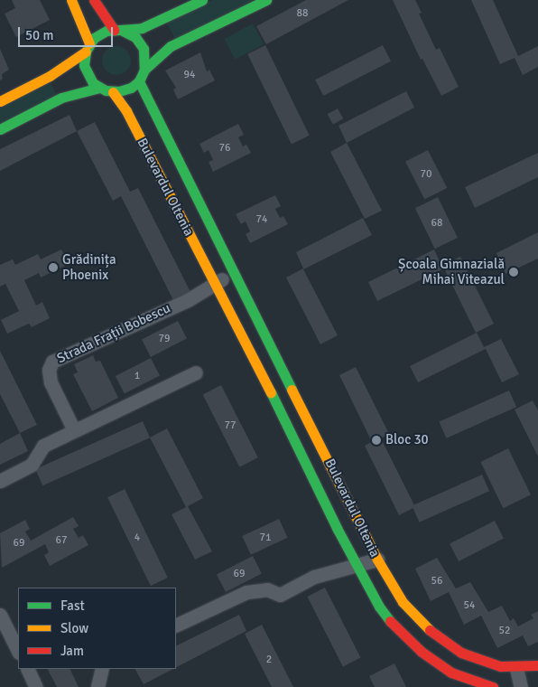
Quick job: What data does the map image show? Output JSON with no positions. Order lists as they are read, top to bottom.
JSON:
{
  "streets": {
    "street": ["Bulevardul Oltenia", "Strada Frații Bobescu"]
  },
  "crossings": [
    ["Bulevardul Oltenia", "Strada Frații Bobescu"]
  ],
  "places": ["Grădinița Phoenix", "Școala Gimnazială Mihai Viteazul", "Bloc 30"],
  "house_numbers": [
    "88",
    "94",
    "76",
    "70",
    "74",
    "68",
    "79",
    "1",
    "77",
    "4",
    "71",
    "67",
    "69",
    "69",
    "56",
    "54",
    "52",
    "2"
  ],
  "legend": ["Fast", "Slow", "Jam"],
  "scale_bar": "50 m"
}
